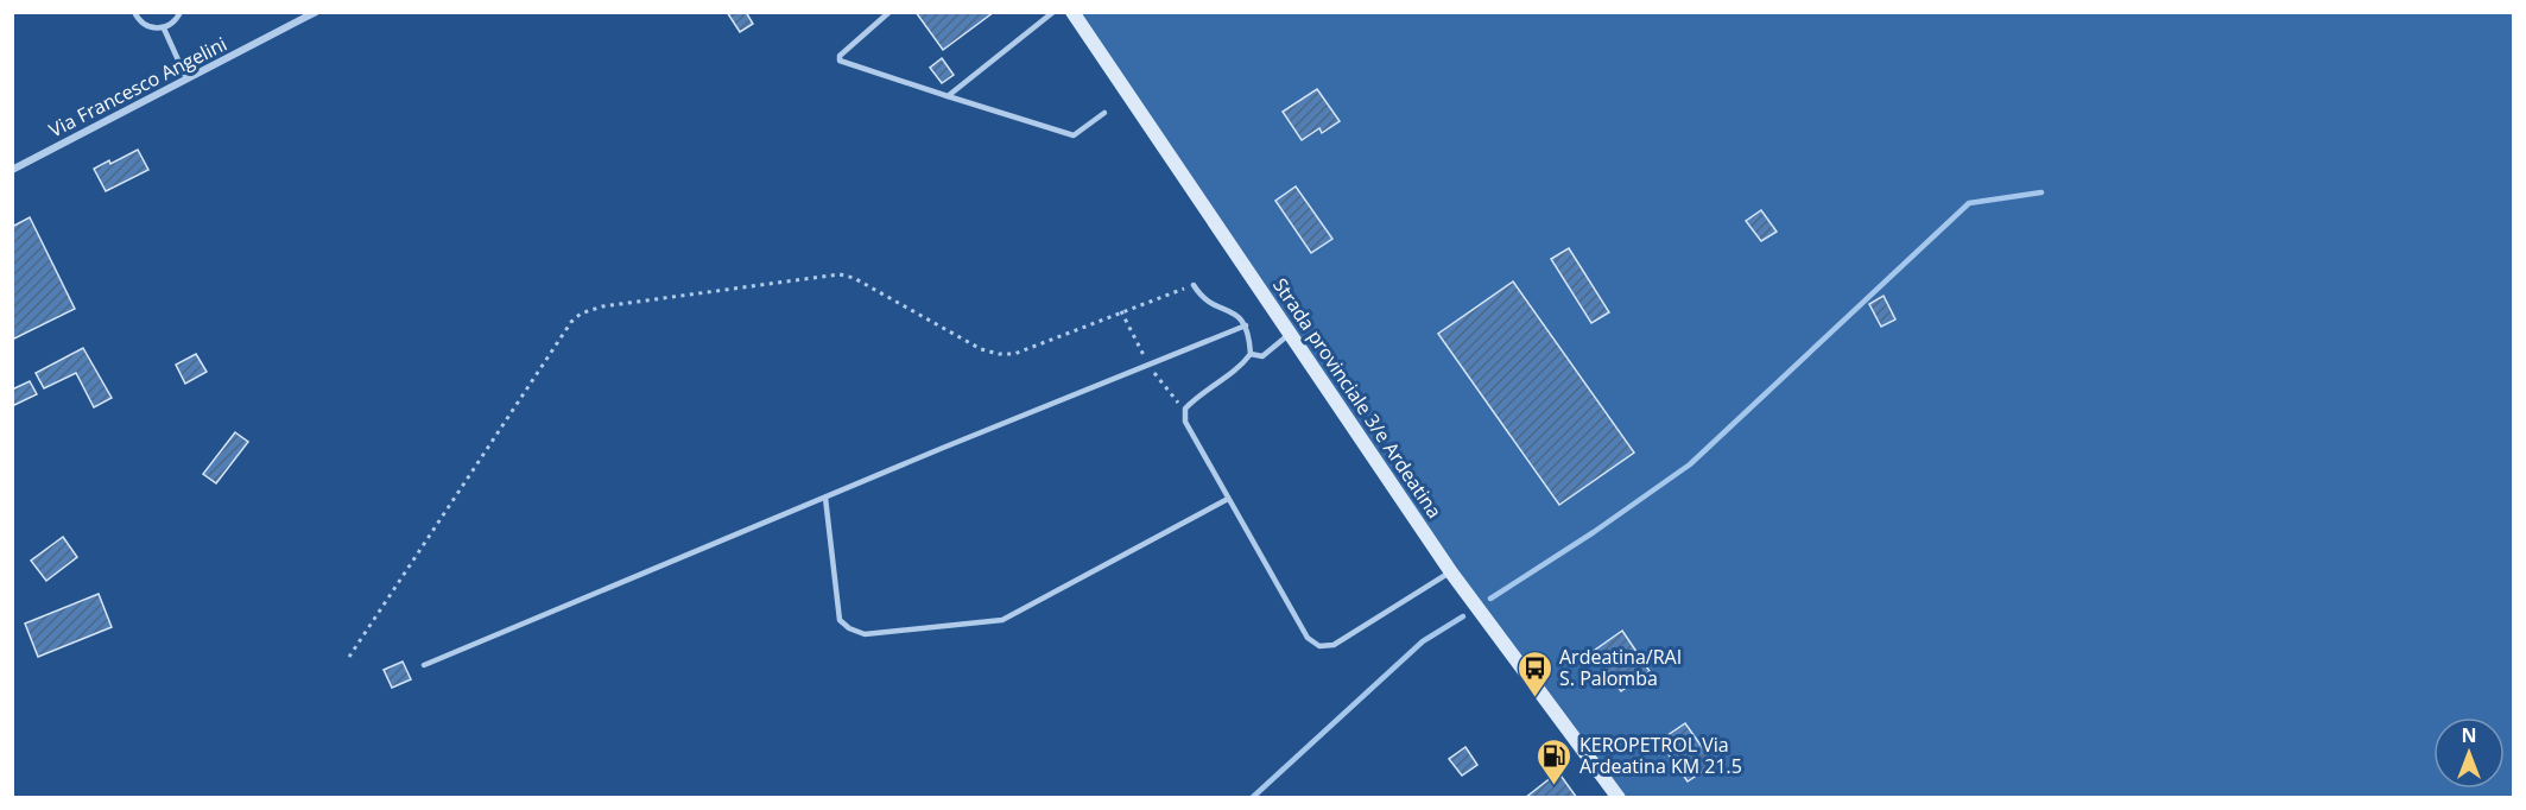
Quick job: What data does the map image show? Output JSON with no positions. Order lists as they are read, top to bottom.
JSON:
{
  "streets": {
    "main road": ["Strada provinciale 3/e Ardeatina"],
    "street": ["Via Francesco Angelini"]
  },
  "places": {
    "bus stop": ["Ardeatina/RAI S. Palomba"],
    "fuel station": ["KEROPETROL Via Ardeatina KM 21.5"]
  },
  "north": "top"
}
